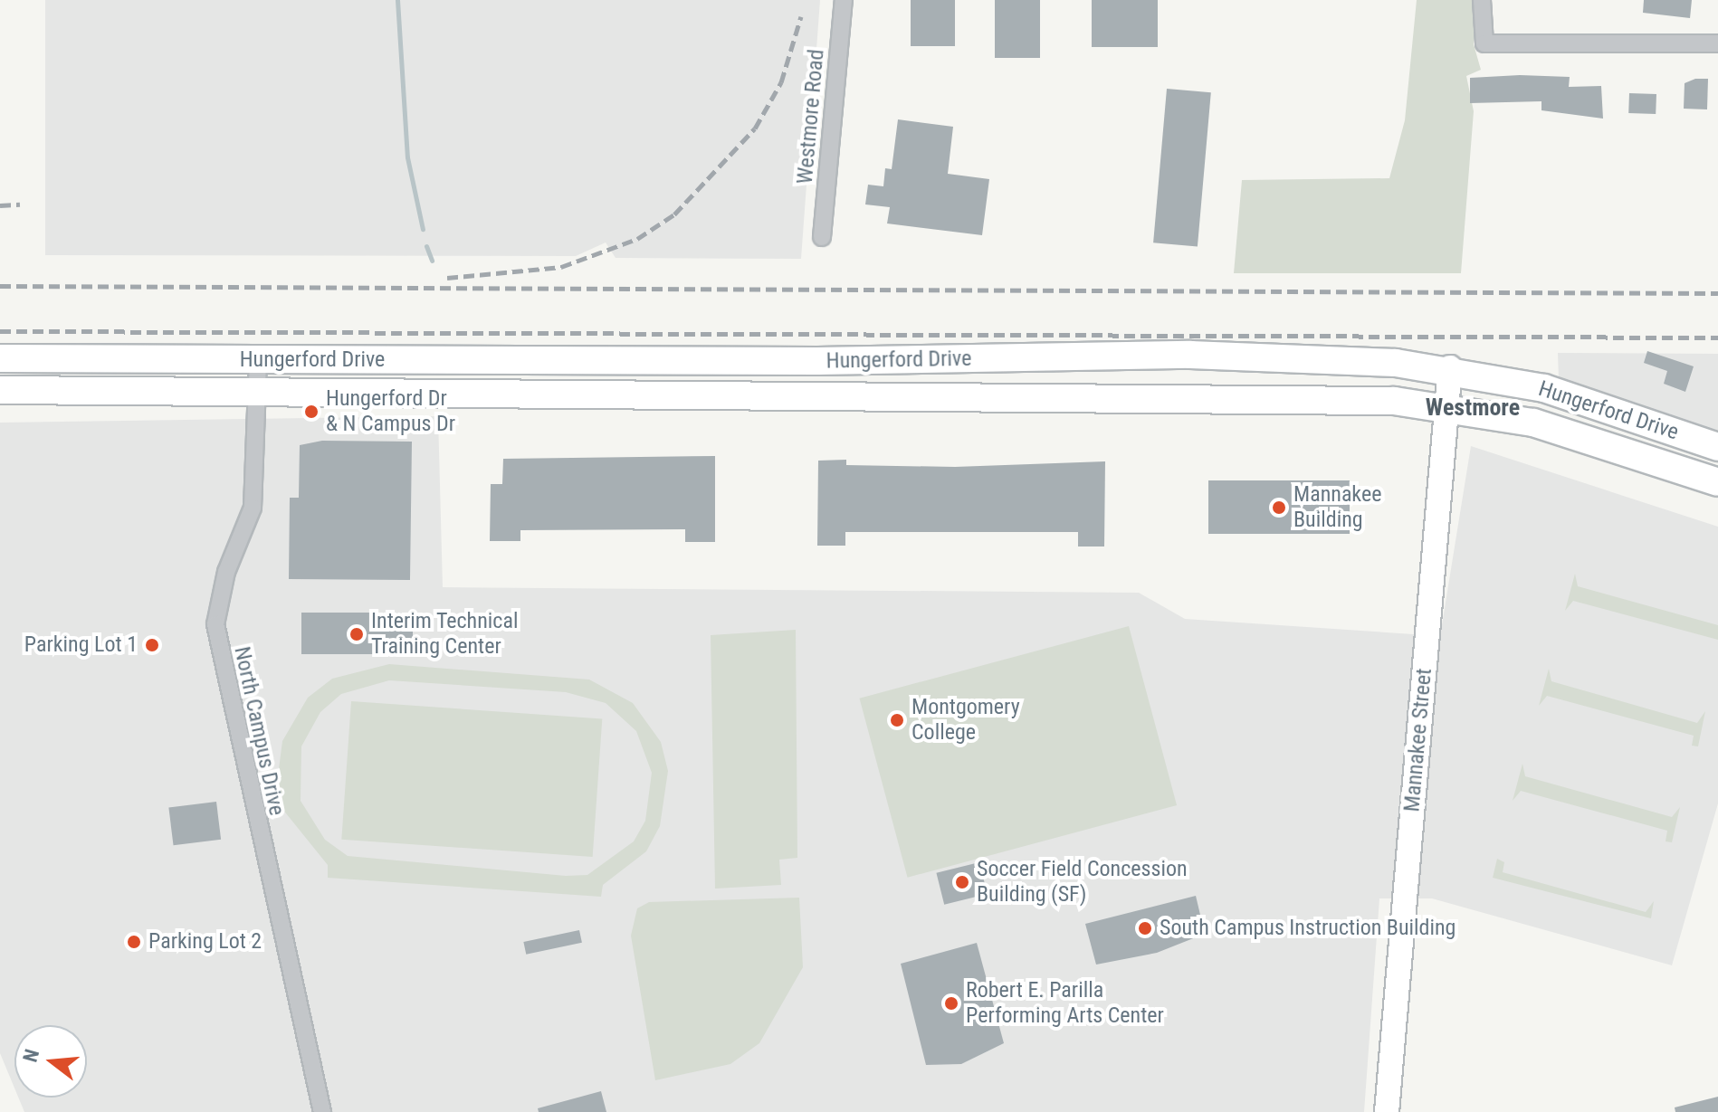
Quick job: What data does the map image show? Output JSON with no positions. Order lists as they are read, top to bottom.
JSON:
{
  "streets": {
    "main road": ["Hungerford Drive"],
    "street": ["Westmore Road", "North Campus Drive", "Mannakee Street"]
  },
  "crossings": [
    ["Hungerford Drive", "North Campus Drive"],
    ["Hungerford Drive", "Mannakee Street"]
  ],
  "districts": ["Westmore"],
  "places": [
    "Hungerford Dr & N Campus Dr",
    "Mannakee Building",
    "Interim Technical Training Center",
    "Parking Lot 1",
    "Montgomery College",
    "Soccer Field Concession Building (SF)",
    "South Campus Instruction Building",
    "Parking Lot 2",
    "Robert E. Parilla Performing Arts Center"
  ],
  "north": "left"
}
